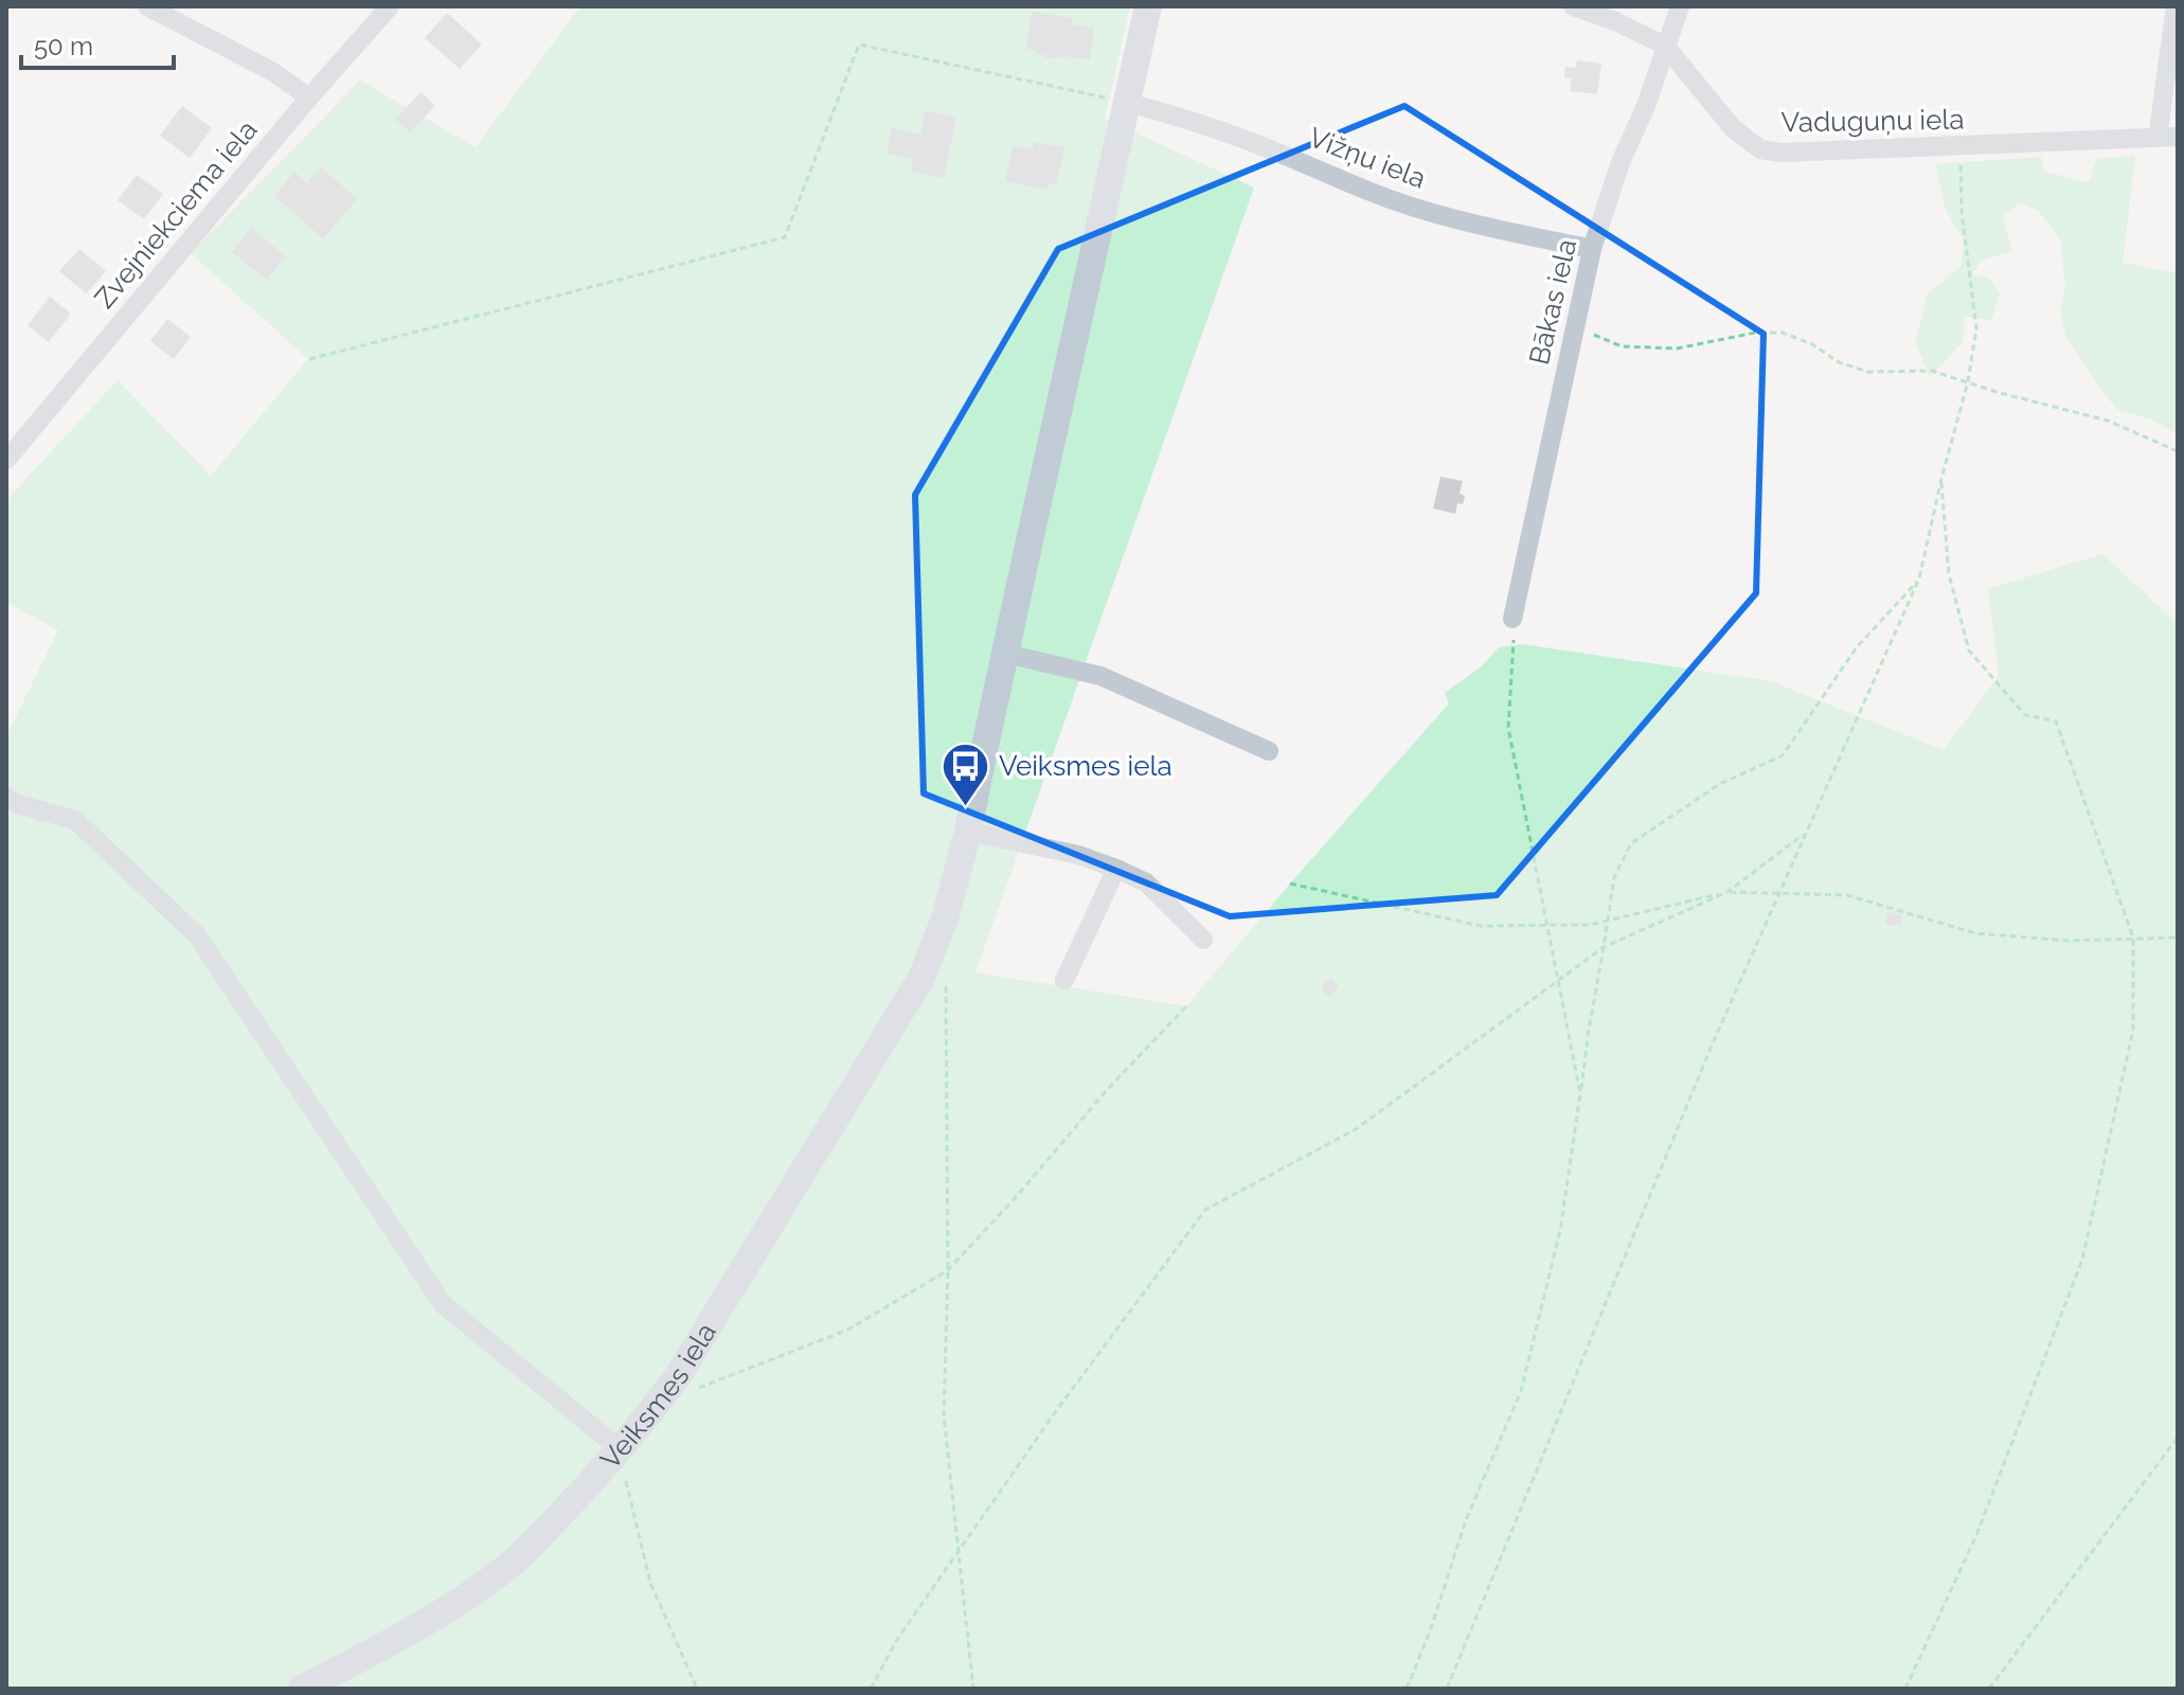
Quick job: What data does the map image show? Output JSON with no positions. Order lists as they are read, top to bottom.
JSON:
{
  "streets": {
    "main road": ["Veiksmes iela"],
    "street": [
      "Vaduguņu iela",
      "Vižņu iela",
      "Zvejniekciema iela",
      "Bākas iela"
    ]
  },
  "crossings": [
    ["Vaduguņu iela", "Bākas iela"],
    ["Vižņu iela", "Bākas iela"],
    ["Vižņu iela", "Veiksmes iela"]
  ],
  "places": {
    "bus stop": ["Veiksmes iela"]
  },
  "scale_bar": "50 m"
}
